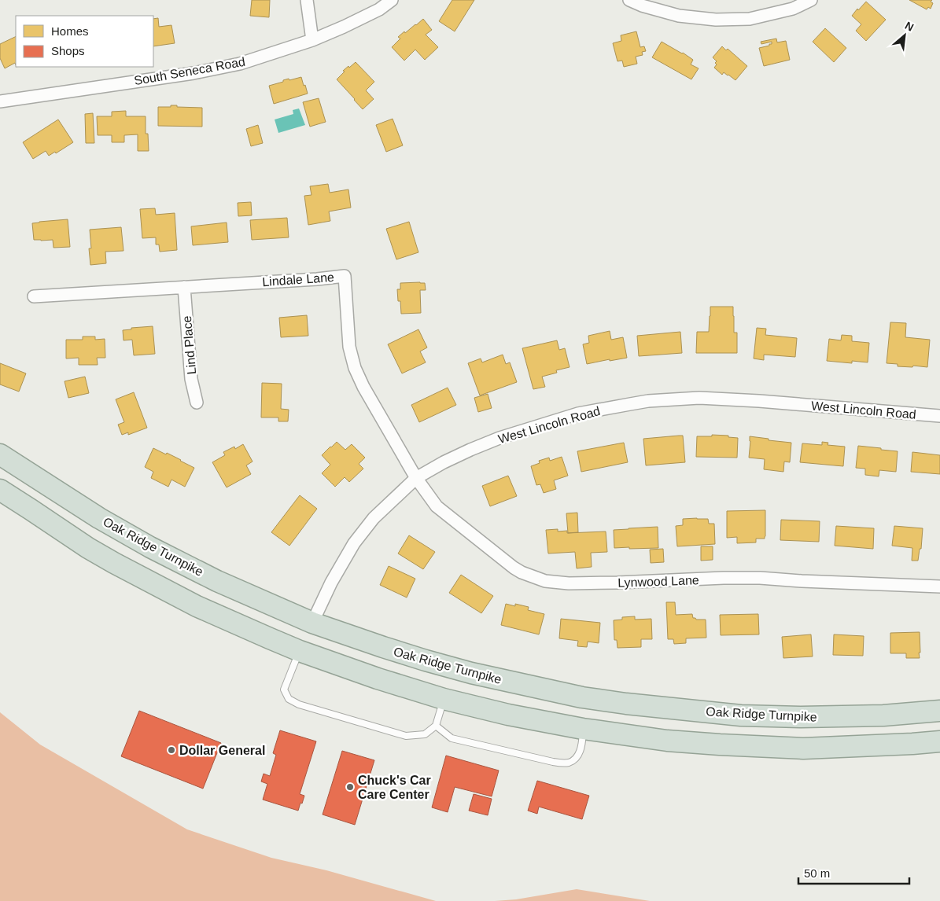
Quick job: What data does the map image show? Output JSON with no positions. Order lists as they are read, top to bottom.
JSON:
{
  "streets": {
    "highway": ["Oak Ridge Turnpike"],
    "street": [
      "South Seneca Road",
      "Lindale Lane",
      "Lind Place",
      "West Lincoln Road",
      "Lynwood Lane"
    ]
  },
  "crossings": [
    ["Lindale Lane", "Lind Place"],
    ["Lindale Lane", "West Lincoln Road"],
    ["Lindale Lane", "Lynwood Lane"],
    ["West Lincoln Road", "Oak Ridge Turnpike"],
    ["West Lincoln Road", "Lynwood Lane"]
  ],
  "places": ["Dollar General", "Chuck's Car Care Center"],
  "legend": ["Homes", "Shops"],
  "scale_bar": "50 m",
  "north": "top right"
}
